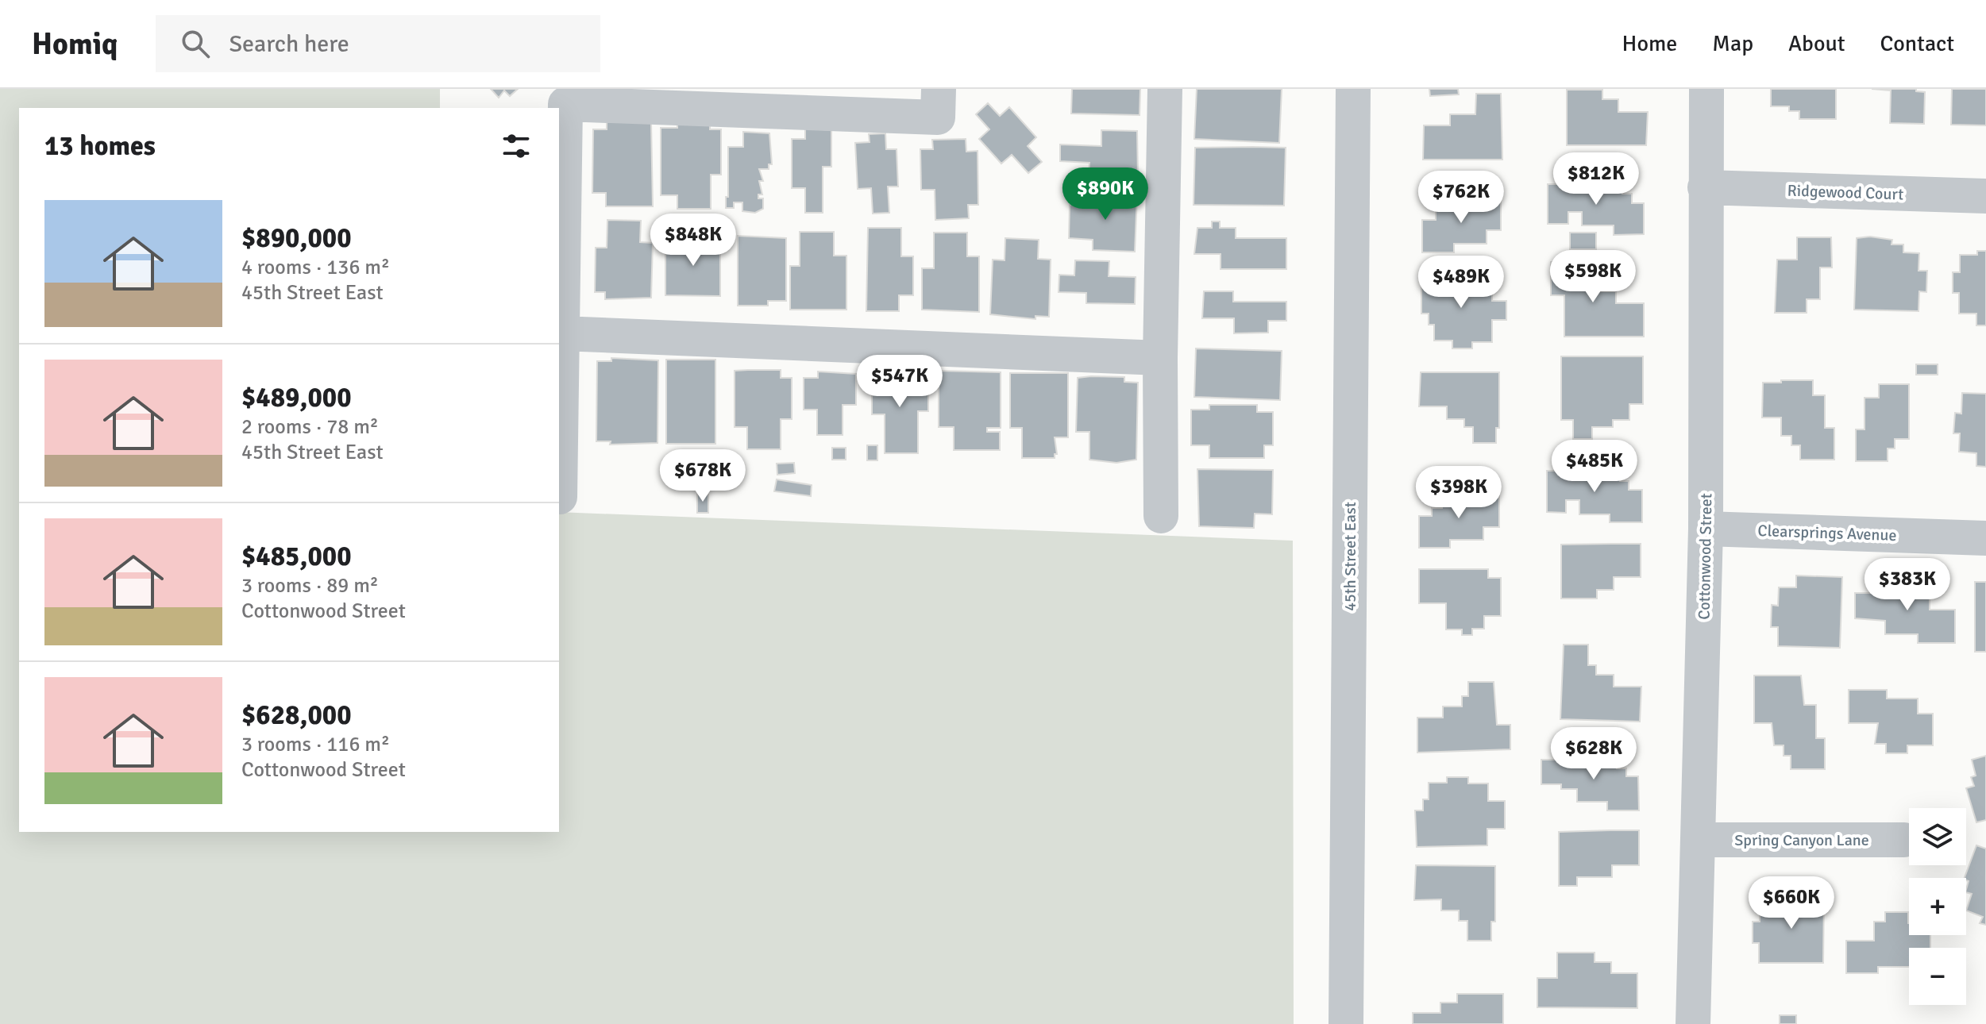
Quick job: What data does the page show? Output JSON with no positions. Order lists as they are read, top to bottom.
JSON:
{
  "streets": {
    "street": [
      "Ridgewood Court",
      "Clearsprings Avenue",
      "45th Street East",
      "Cottonwood Street",
      "Spring Canyon Lane"
    ]
  },
  "crossings": [
    ["Ridgewood Court", "Cottonwood Street"],
    ["Clearsprings Avenue", "Cottonwood Street"],
    ["Cottonwood Street", "Spring Canyon Lane"]
  ],
  "page": {
    "header": "Homiq",
    "search": "Search here",
    "nav": [
      "Home",
      "Map",
      "About",
      "Contact"
    ],
    "heading": "13 homes",
    "price": [
      "$812K",
      "$890K",
      "$762K",
      "$848K",
      "$598K",
      "$489K",
      "$547K",
      "$485K",
      "$678K",
      "$398K",
      "$383K",
      "$628K",
      "$660K"
    ],
    "list": [
      {
        "name": "$890,000",
        "note": "4 rooms · 136 m² · 45th Street East"
      },
      {
        "name": "$489,000",
        "note": "2 rooms · 78 m² · 45th Street East"
      },
      {
        "name": "$485,000",
        "note": "3 rooms · 89 m² · Cottonwood Street"
      },
      {
        "name": "$628,000",
        "note": "3 rooms · 116 m² · Cottonwood Street"
      }
    ],
    "map_buttons": ["+", "−"]
  }
}
